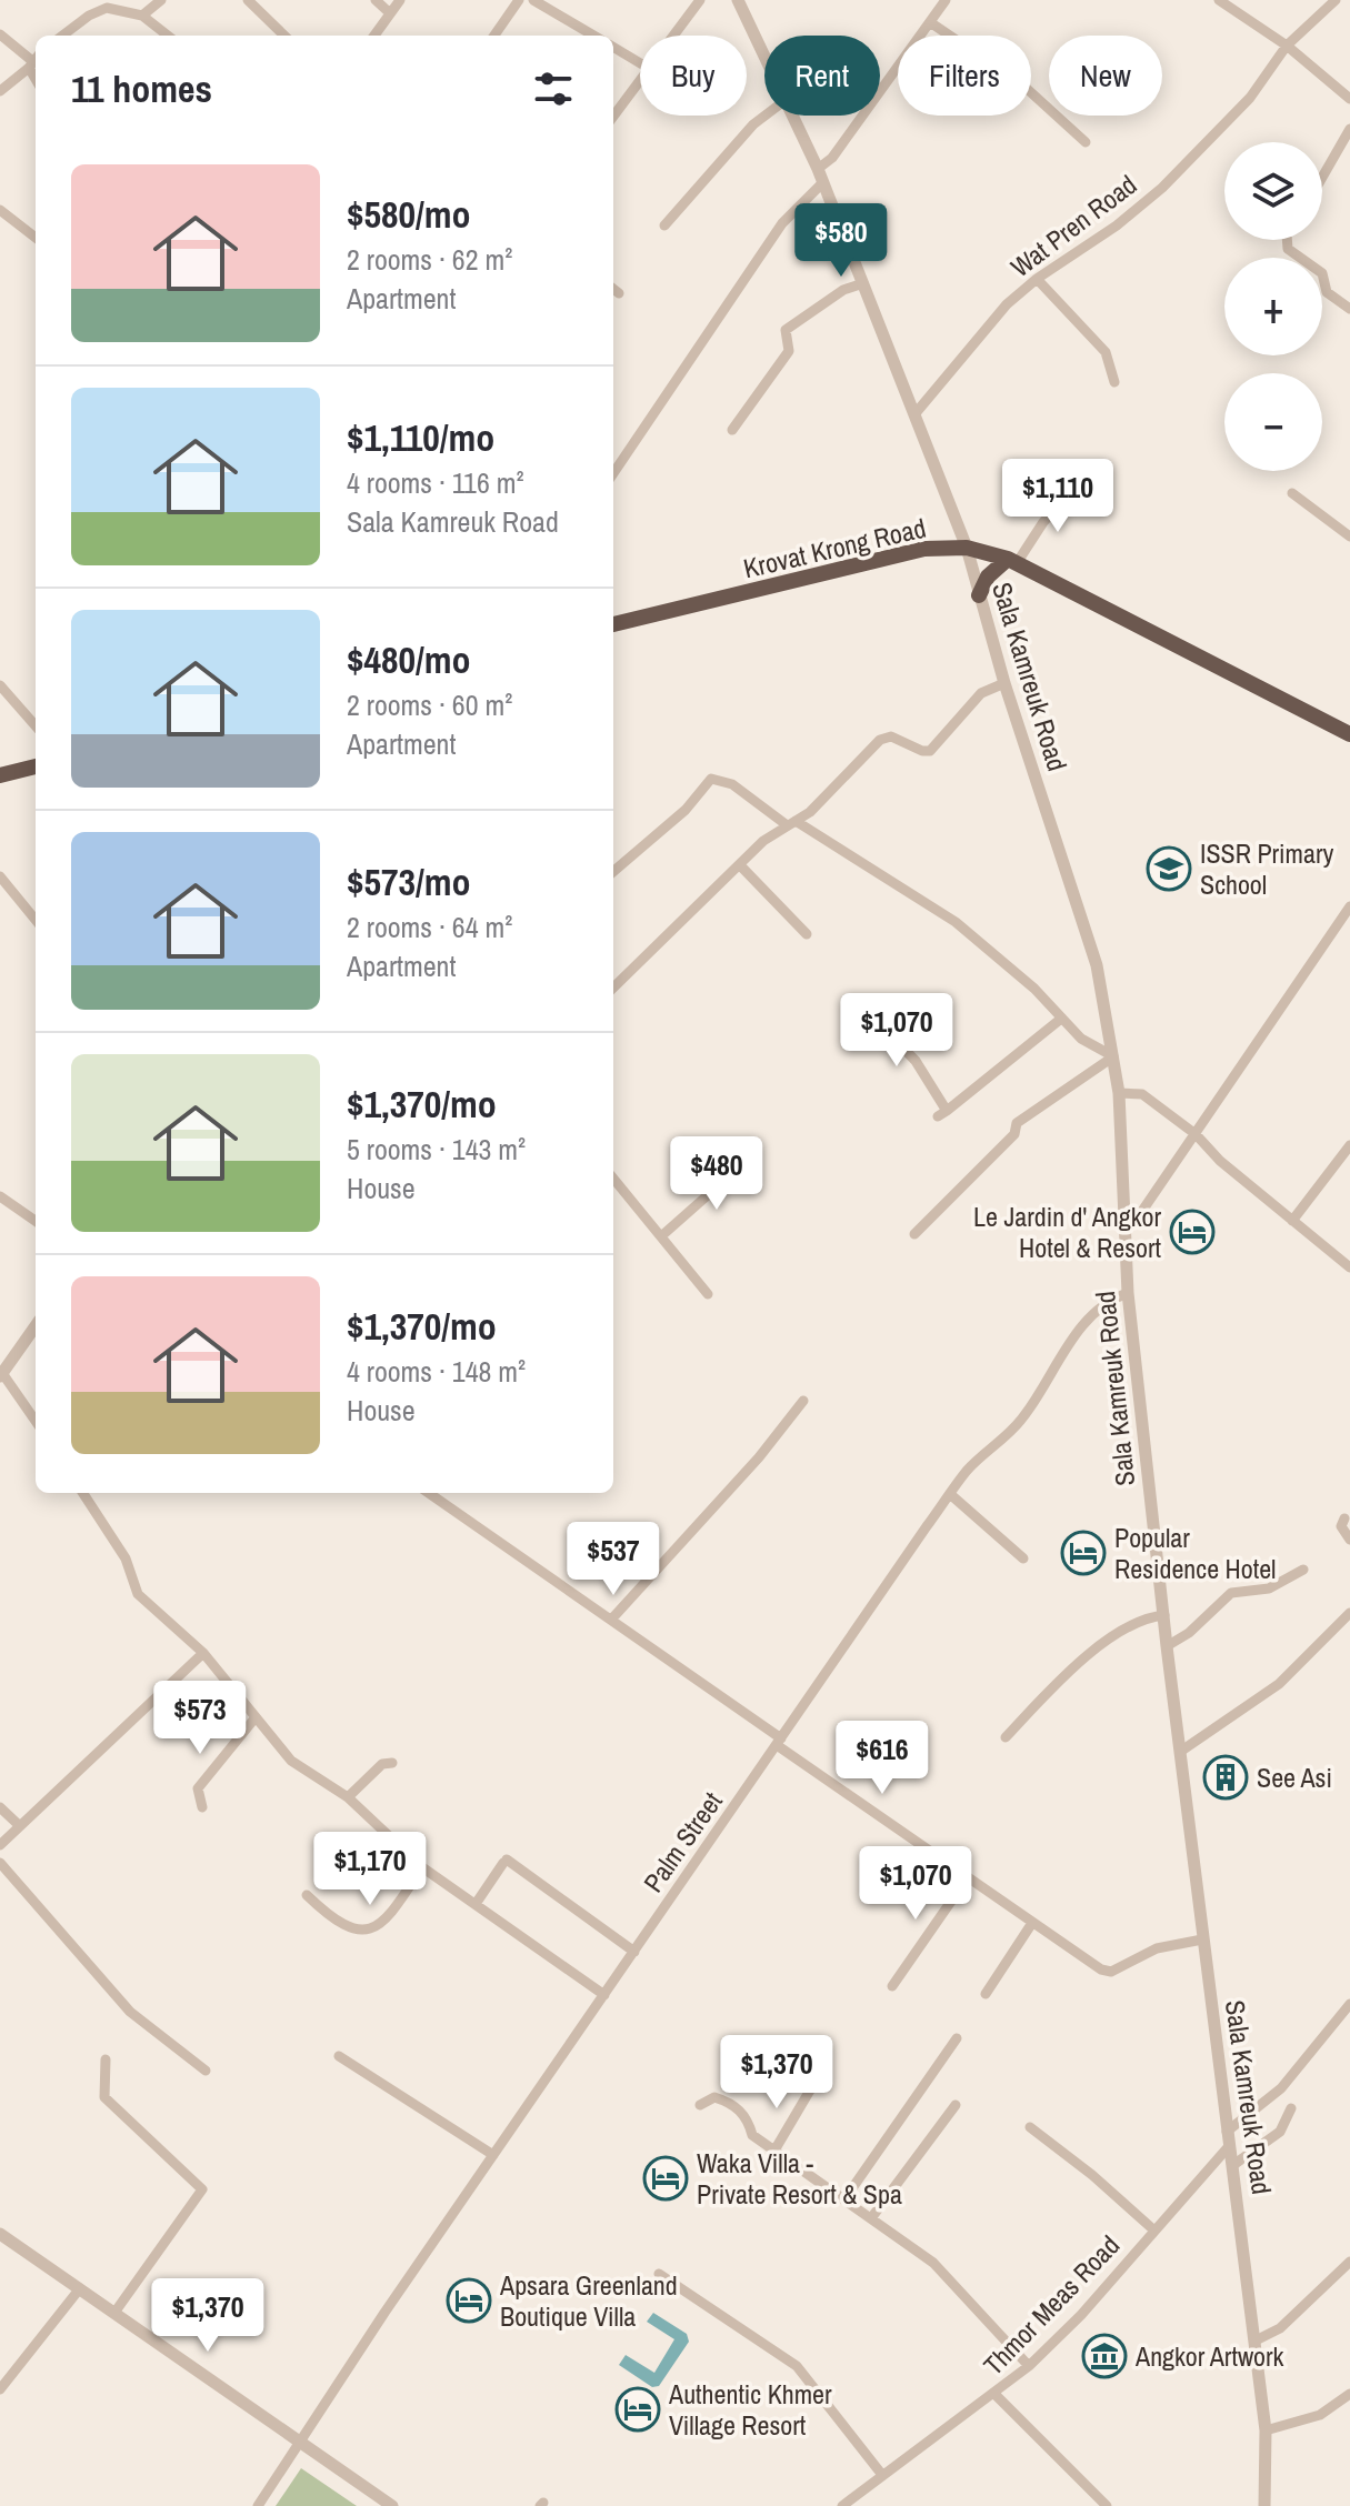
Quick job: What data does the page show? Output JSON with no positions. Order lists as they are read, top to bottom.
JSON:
{
  "streets": {
    "highway": ["Krovat Krong Road"],
    "street": [
      "Wat Pren Road",
      "Sala Kamreuk Road",
      "Palm Street",
      "Thmor Meas Road"
    ]
  },
  "crossings": [
    ["Wat Pren Road", "Sala Kamreuk Road"],
    ["Krovat Krong Road", "Sala Kamreuk Road"],
    ["Sala Kamreuk Road", "Palm Street"],
    ["Sala Kamreuk Road", "Thmor Meas Road"]
  ],
  "places": {
    "school or university": ["ISSR Primary School"],
    "hotel": [
      "Le Jardin d' Angkor Hotel & Resort",
      "Popular Residence Hotel",
      "Waka Villa - Private Resort & Spa",
      "Apsara Greenland Boutique Villa",
      "Authentic Khmer Village Resort"
    ],
    "building": ["See Asi"],
    "museum": ["Angkor Artwork"]
  },
  "page": {
    "chip": [
      "Buy",
      "Rent",
      "Filters",
      "New"
    ],
    "heading": "11 homes",
    "map_buttons": ["+", "−"],
    "list": [
      {
        "name": "$580/mo",
        "note": "2 rooms · 62 m² · Apartment"
      },
      {
        "name": "$1,110/mo",
        "note": "4 rooms · 116 m² · Sala Kamreuk Road"
      },
      {
        "name": "$480/mo",
        "note": "2 rooms · 60 m² · Apartment"
      },
      {
        "name": "$573/mo",
        "note": "2 rooms · 64 m² · Apartment"
      },
      {
        "name": "$1,370/mo",
        "note": "5 rooms · 143 m² · House"
      },
      {
        "name": "$1,370/mo",
        "note": "4 rooms · 148 m² · House"
      }
    ],
    "price": [
      "$580",
      "$1,110",
      "$1,070",
      "$480",
      "$537",
      "$573",
      "$616",
      "$1,170",
      "$1,070",
      "$1,370",
      "$1,370"
    ]
  }
}
